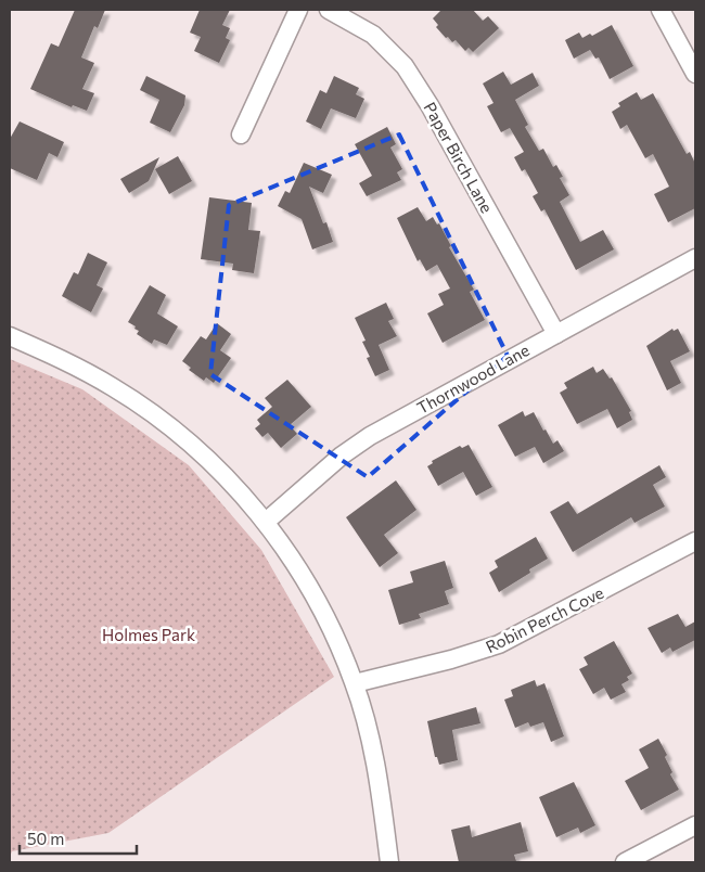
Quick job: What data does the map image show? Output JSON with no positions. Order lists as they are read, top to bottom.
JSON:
{
  "streets": {
    "street": ["Paper Birch Lane", "Thornwood Lane", "Robin Perch Cove"]
  },
  "crossings": [
    ["Paper Birch Lane", "Thornwood Lane"]
  ],
  "parks": ["Holmes Park"],
  "scale_bar": "50 m"
}
